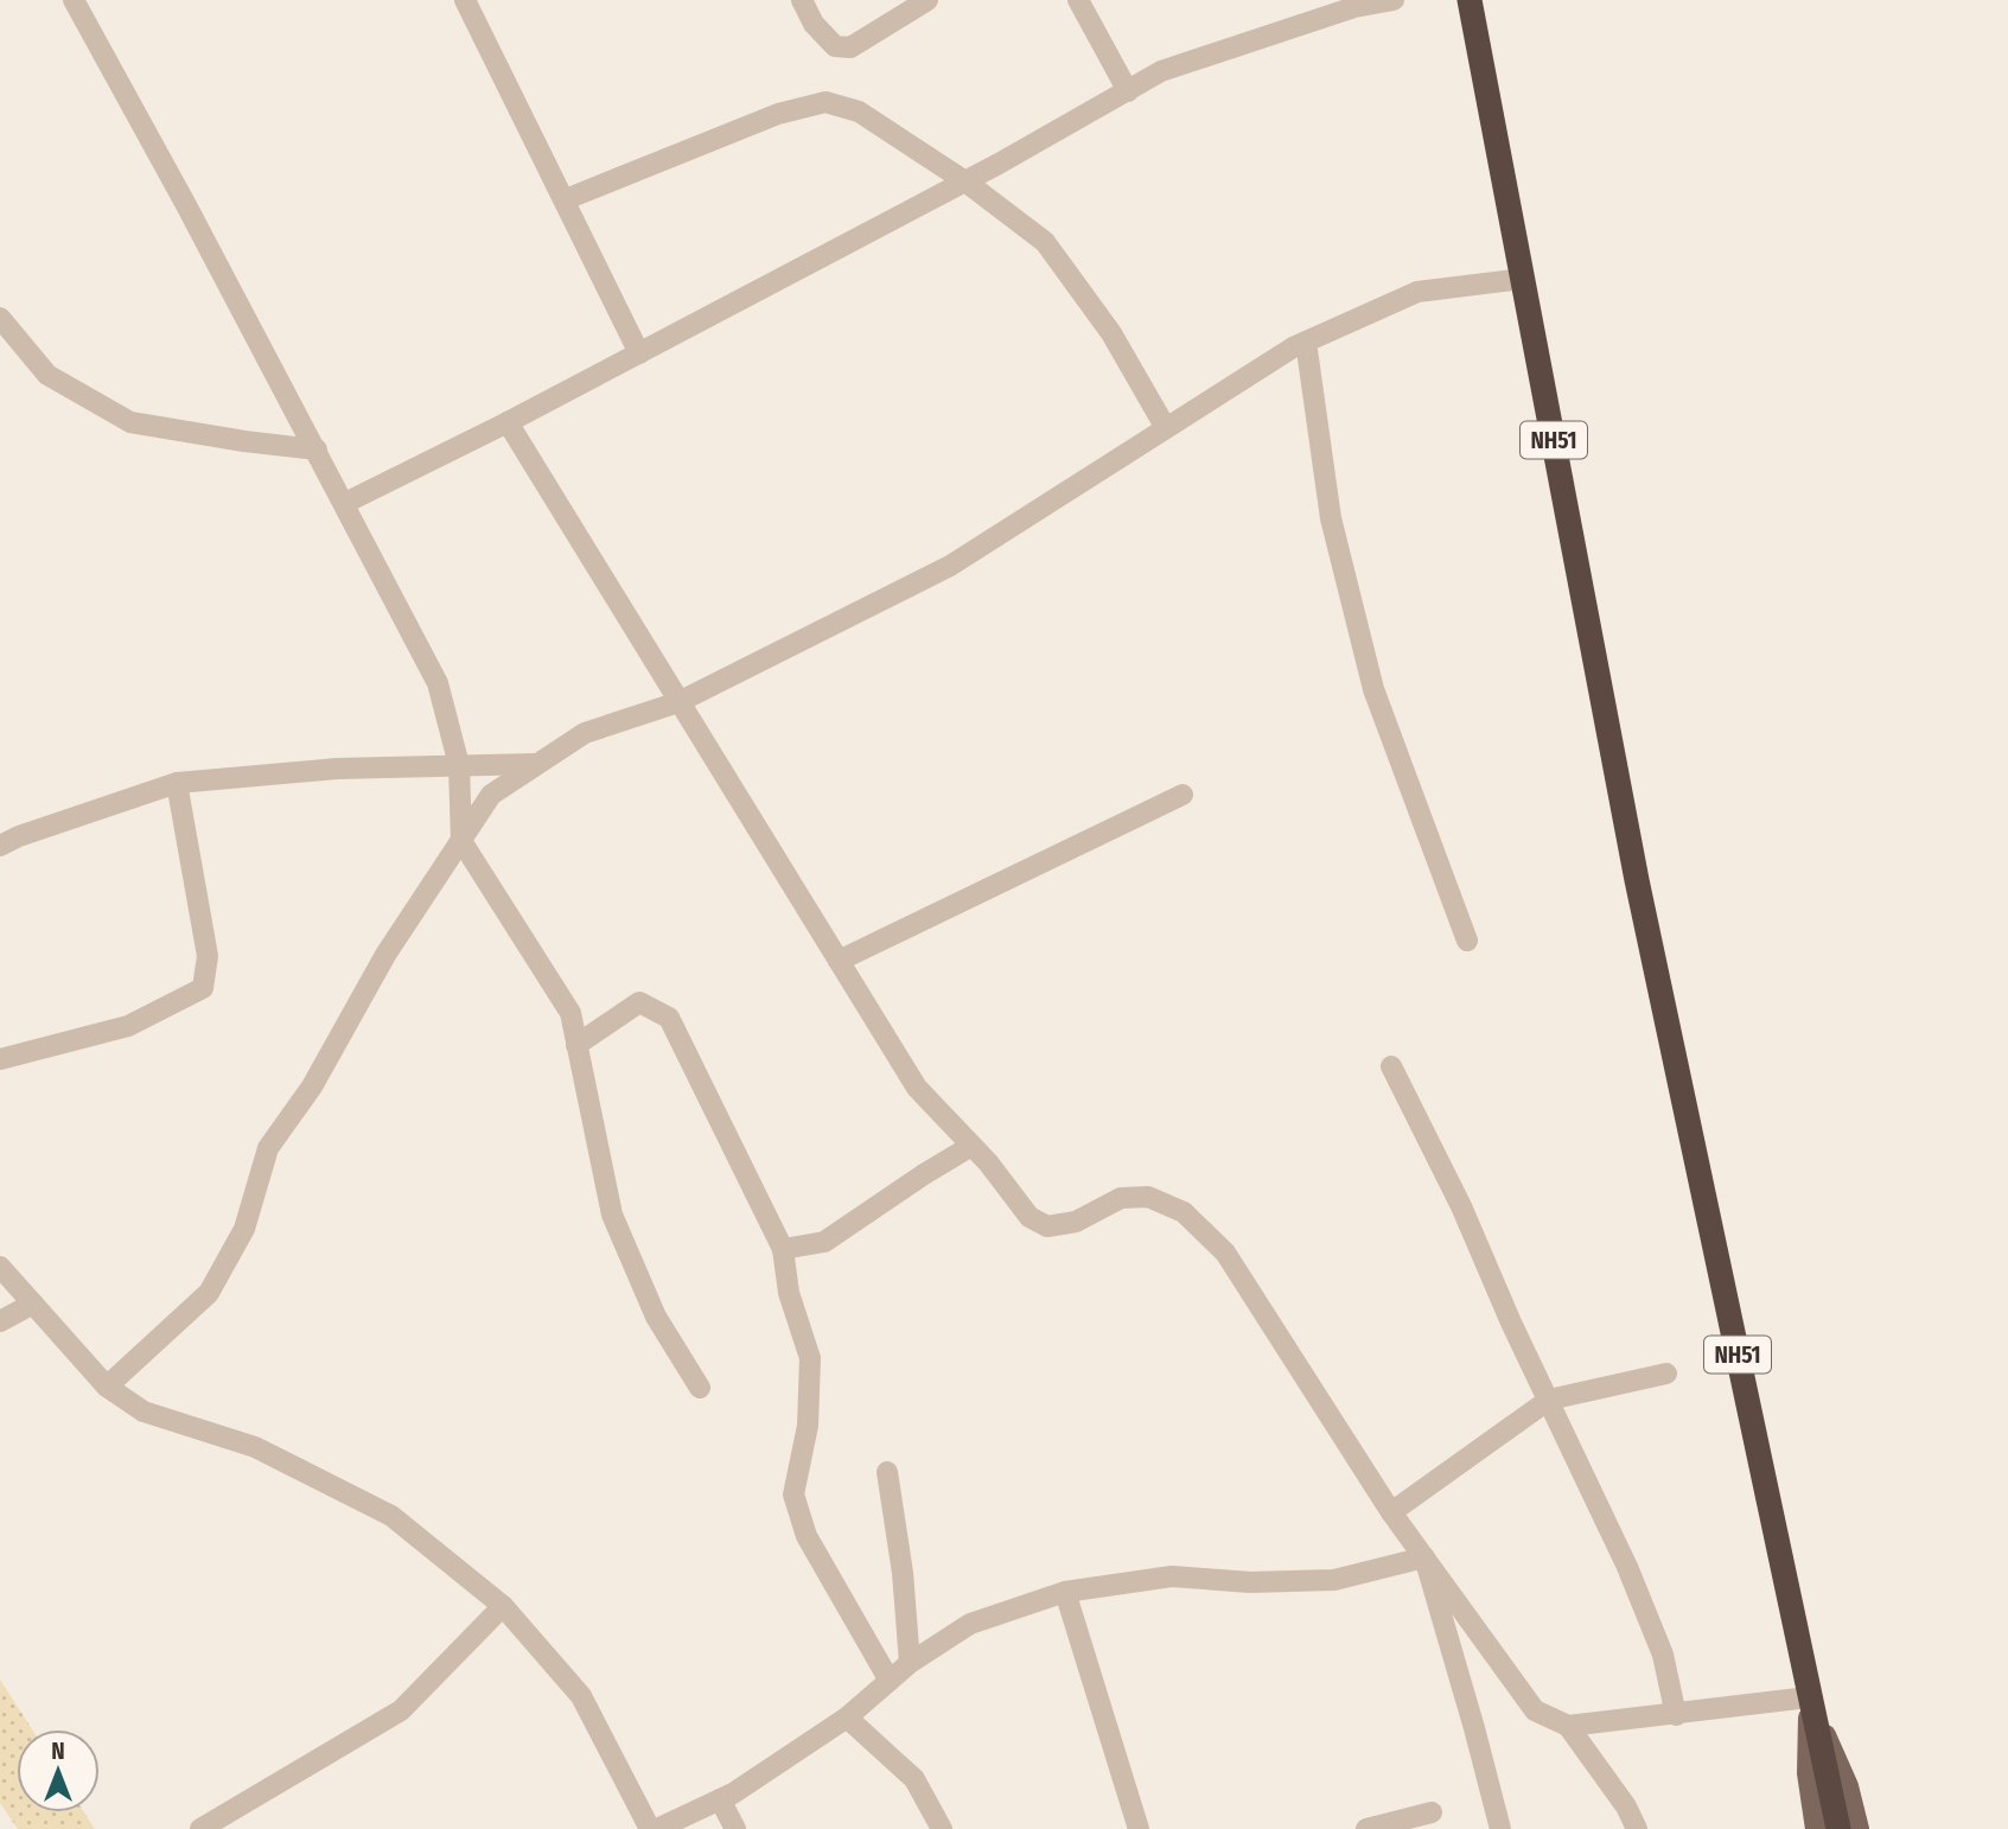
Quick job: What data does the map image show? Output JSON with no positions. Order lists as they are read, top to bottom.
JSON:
{
  "streets": {
    "highway": ["NH51"]
  },
  "north": "top"
}
